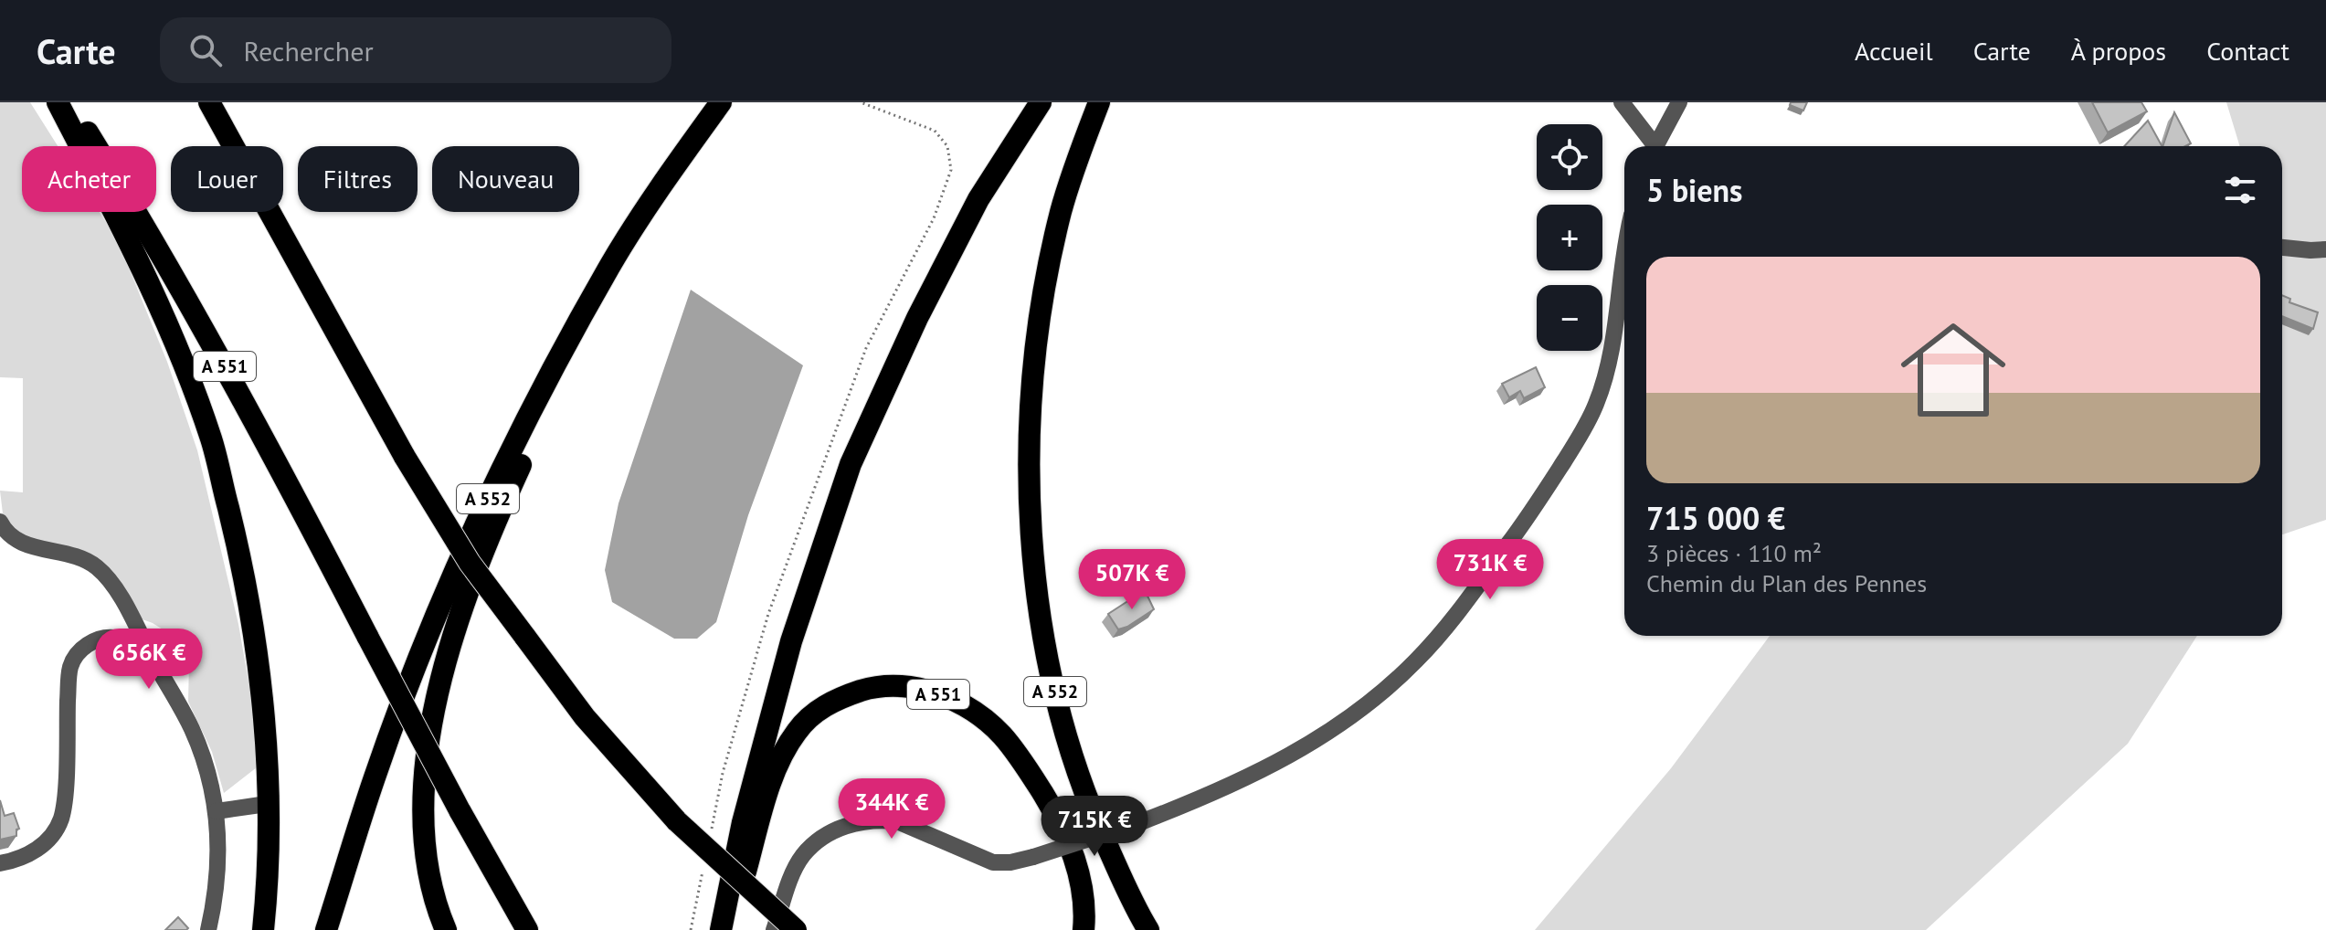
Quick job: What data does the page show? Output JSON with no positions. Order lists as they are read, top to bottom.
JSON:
{
  "streets": {
    "highway": ["A 551", "A 552"]
  },
  "page": {
    "header": "Carte",
    "search": "Rechercher",
    "nav": [
      "Accueil",
      "Carte",
      "À propos",
      "Contact"
    ],
    "map_buttons": ["+", "−"],
    "chip": [
      "Acheter",
      "Louer",
      "Filtres",
      "Nouveau"
    ],
    "heading": "5 biens",
    "list": [
      {
        "name": "715 000 €",
        "note": "3 pièces · 110 m² · Chemin du Plan des Pennes"
      }
    ],
    "price": [
      "731K €",
      "507K €",
      "656K €",
      "344K €",
      "715K €"
    ]
  }
}
